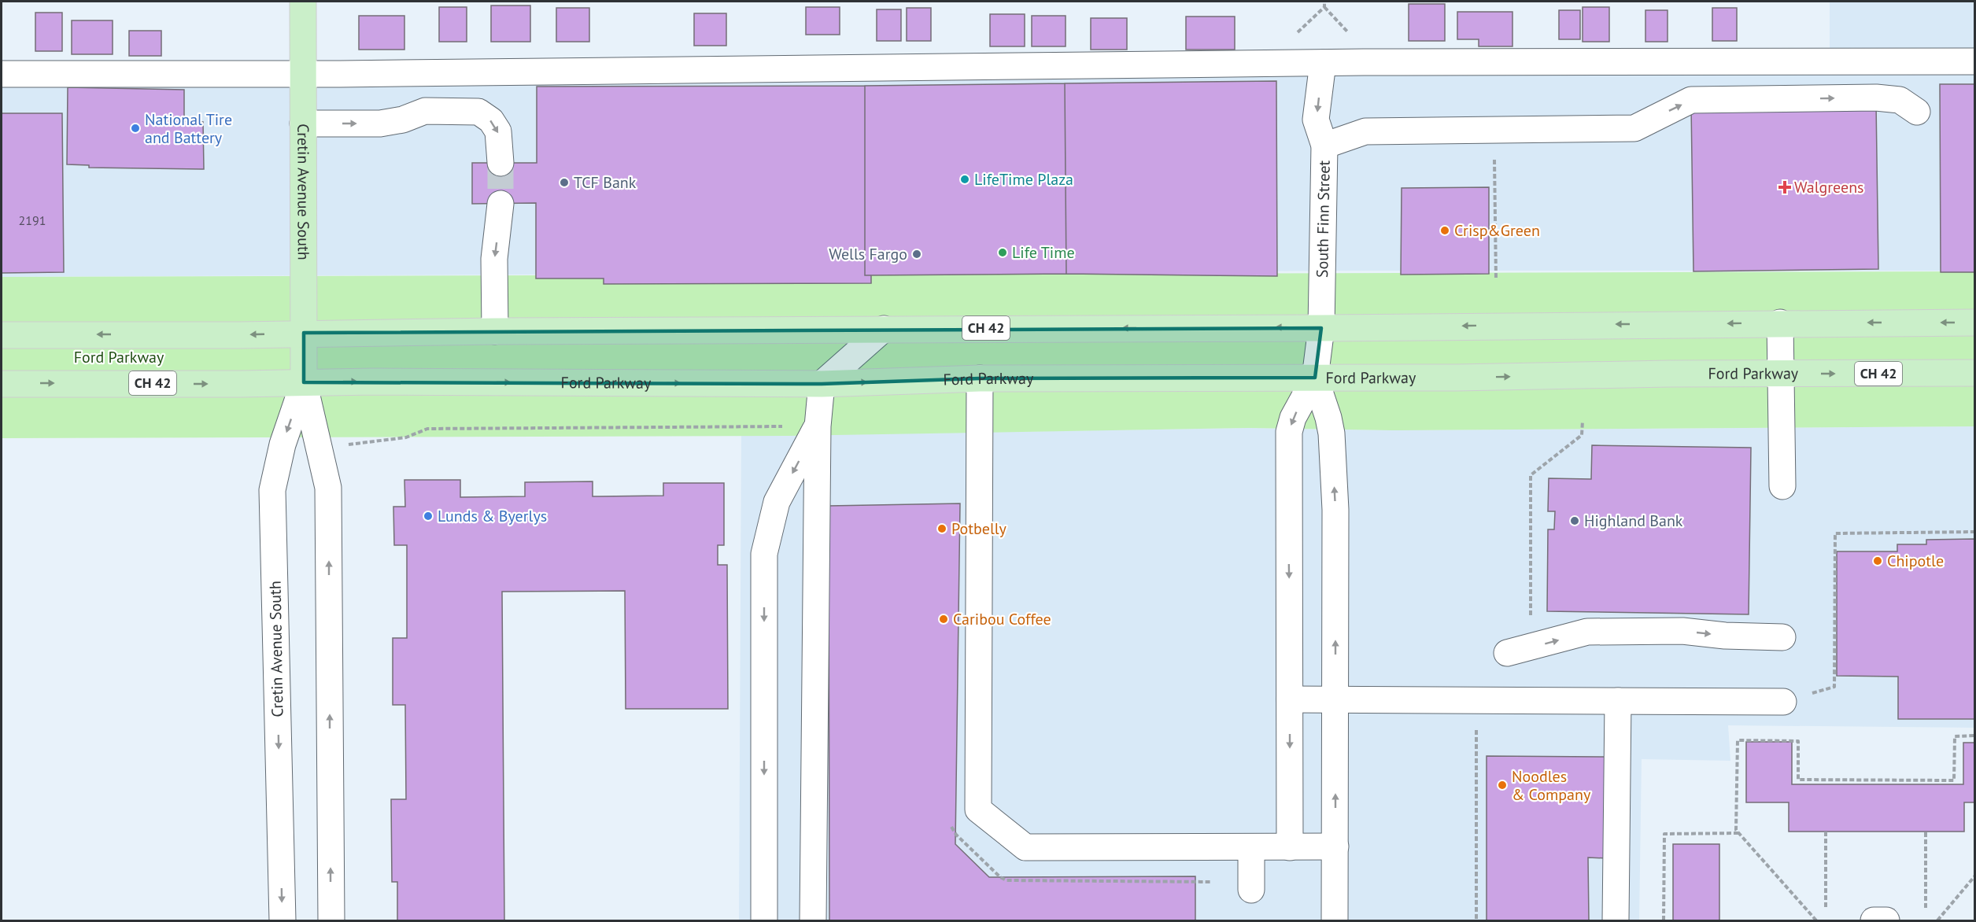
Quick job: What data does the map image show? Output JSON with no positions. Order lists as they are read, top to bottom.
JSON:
{
  "streets": {
    "main road": ["Cretin Avenue South", "CH 42", "Ford Parkway"],
    "street": ["South Finn Street"]
  },
  "crossings": [
    ["Cretin Avenue South", "CH 42"],
    ["Cretin Avenue South", "Ford Parkway"],
    ["South Finn Street", "CH 42"],
    ["South Finn Street", "Ford Parkway"]
  ],
  "parks": ["Ford Parkway"],
  "places": {
    "other": [
      "National Tire and Battery",
      "LifeTime Plaza",
      "TCF Bank",
      "Crisp&Green",
      "Life Time",
      "Wells Fargo",
      "Lunds & Byerlys",
      "Highland Bank",
      "Potbelly",
      "Chipotle",
      "Caribou Coffee",
      "Noodles & Company"
    ],
    "health": ["Walgreens"]
  },
  "house_numbers": ["2191"]
}
